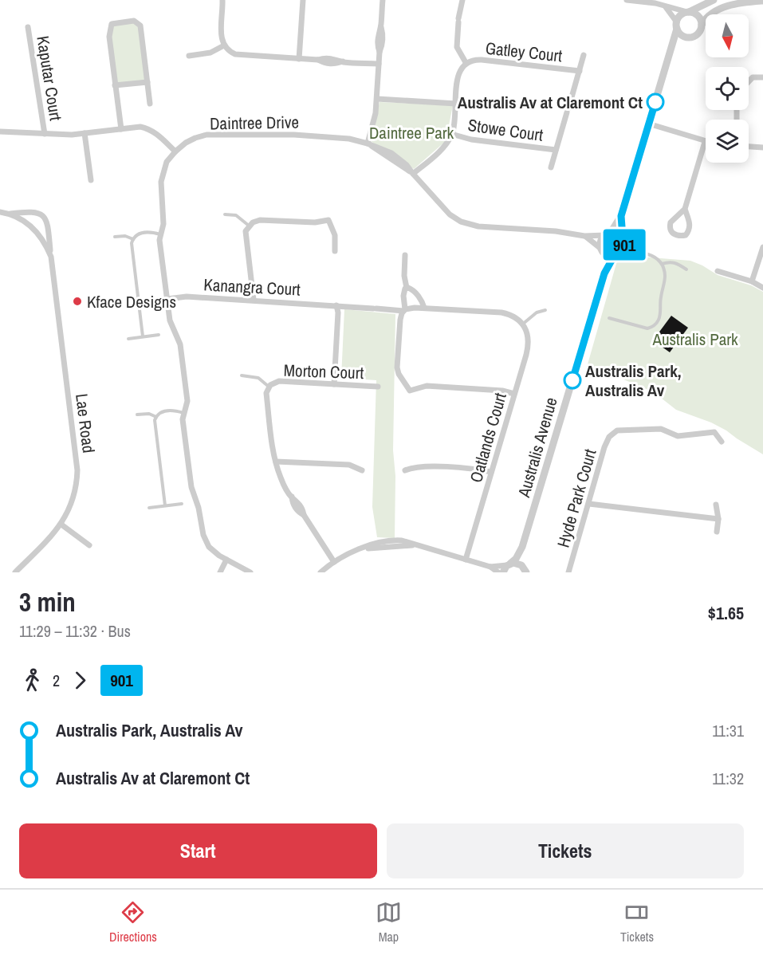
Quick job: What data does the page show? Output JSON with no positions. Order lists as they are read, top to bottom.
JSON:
{
  "streets": {
    "street": [
      "Gatley Court",
      "Kaputar Court",
      "Daintree Drive",
      "Stowe Court",
      "Kanangra Court",
      "Morton Court",
      "Lae Road",
      "Oatlands Court",
      "Australis Avenue",
      "Hyde Park Court"
    ]
  },
  "crossings": [
    ["Gatley Court", "Daintree Drive"],
    ["Gatley Court", "Stowe Court"],
    ["Daintree Drive", "Kanangra Court"],
    ["Daintree Drive", "Australis Avenue"]
  ],
  "parks": ["Daintree Park", "Australis Park"],
  "places": ["Australis Av at Claremont Ct", "Kface Designs", "Australis Park, Australis Av"],
  "lines": ["bus line 901"],
  "north": "bottom",
  "page": {
    "on_map": "901",
    "heading": ["3 min", "11:29 – 11:32 · Bus", "$1.65"],
    "legs": ["2", "901"],
    "list": [
      {
        "name": "Australis Park, Australis Av",
        "value": "11:31"
      },
      {
        "name": "Australis Av at Claremont Ct",
        "value": "11:32"
      }
    ],
    "buttons": ["Start", "Tickets"],
    "tabs": ["Directions", "Map", "Tickets"]
  }
}
